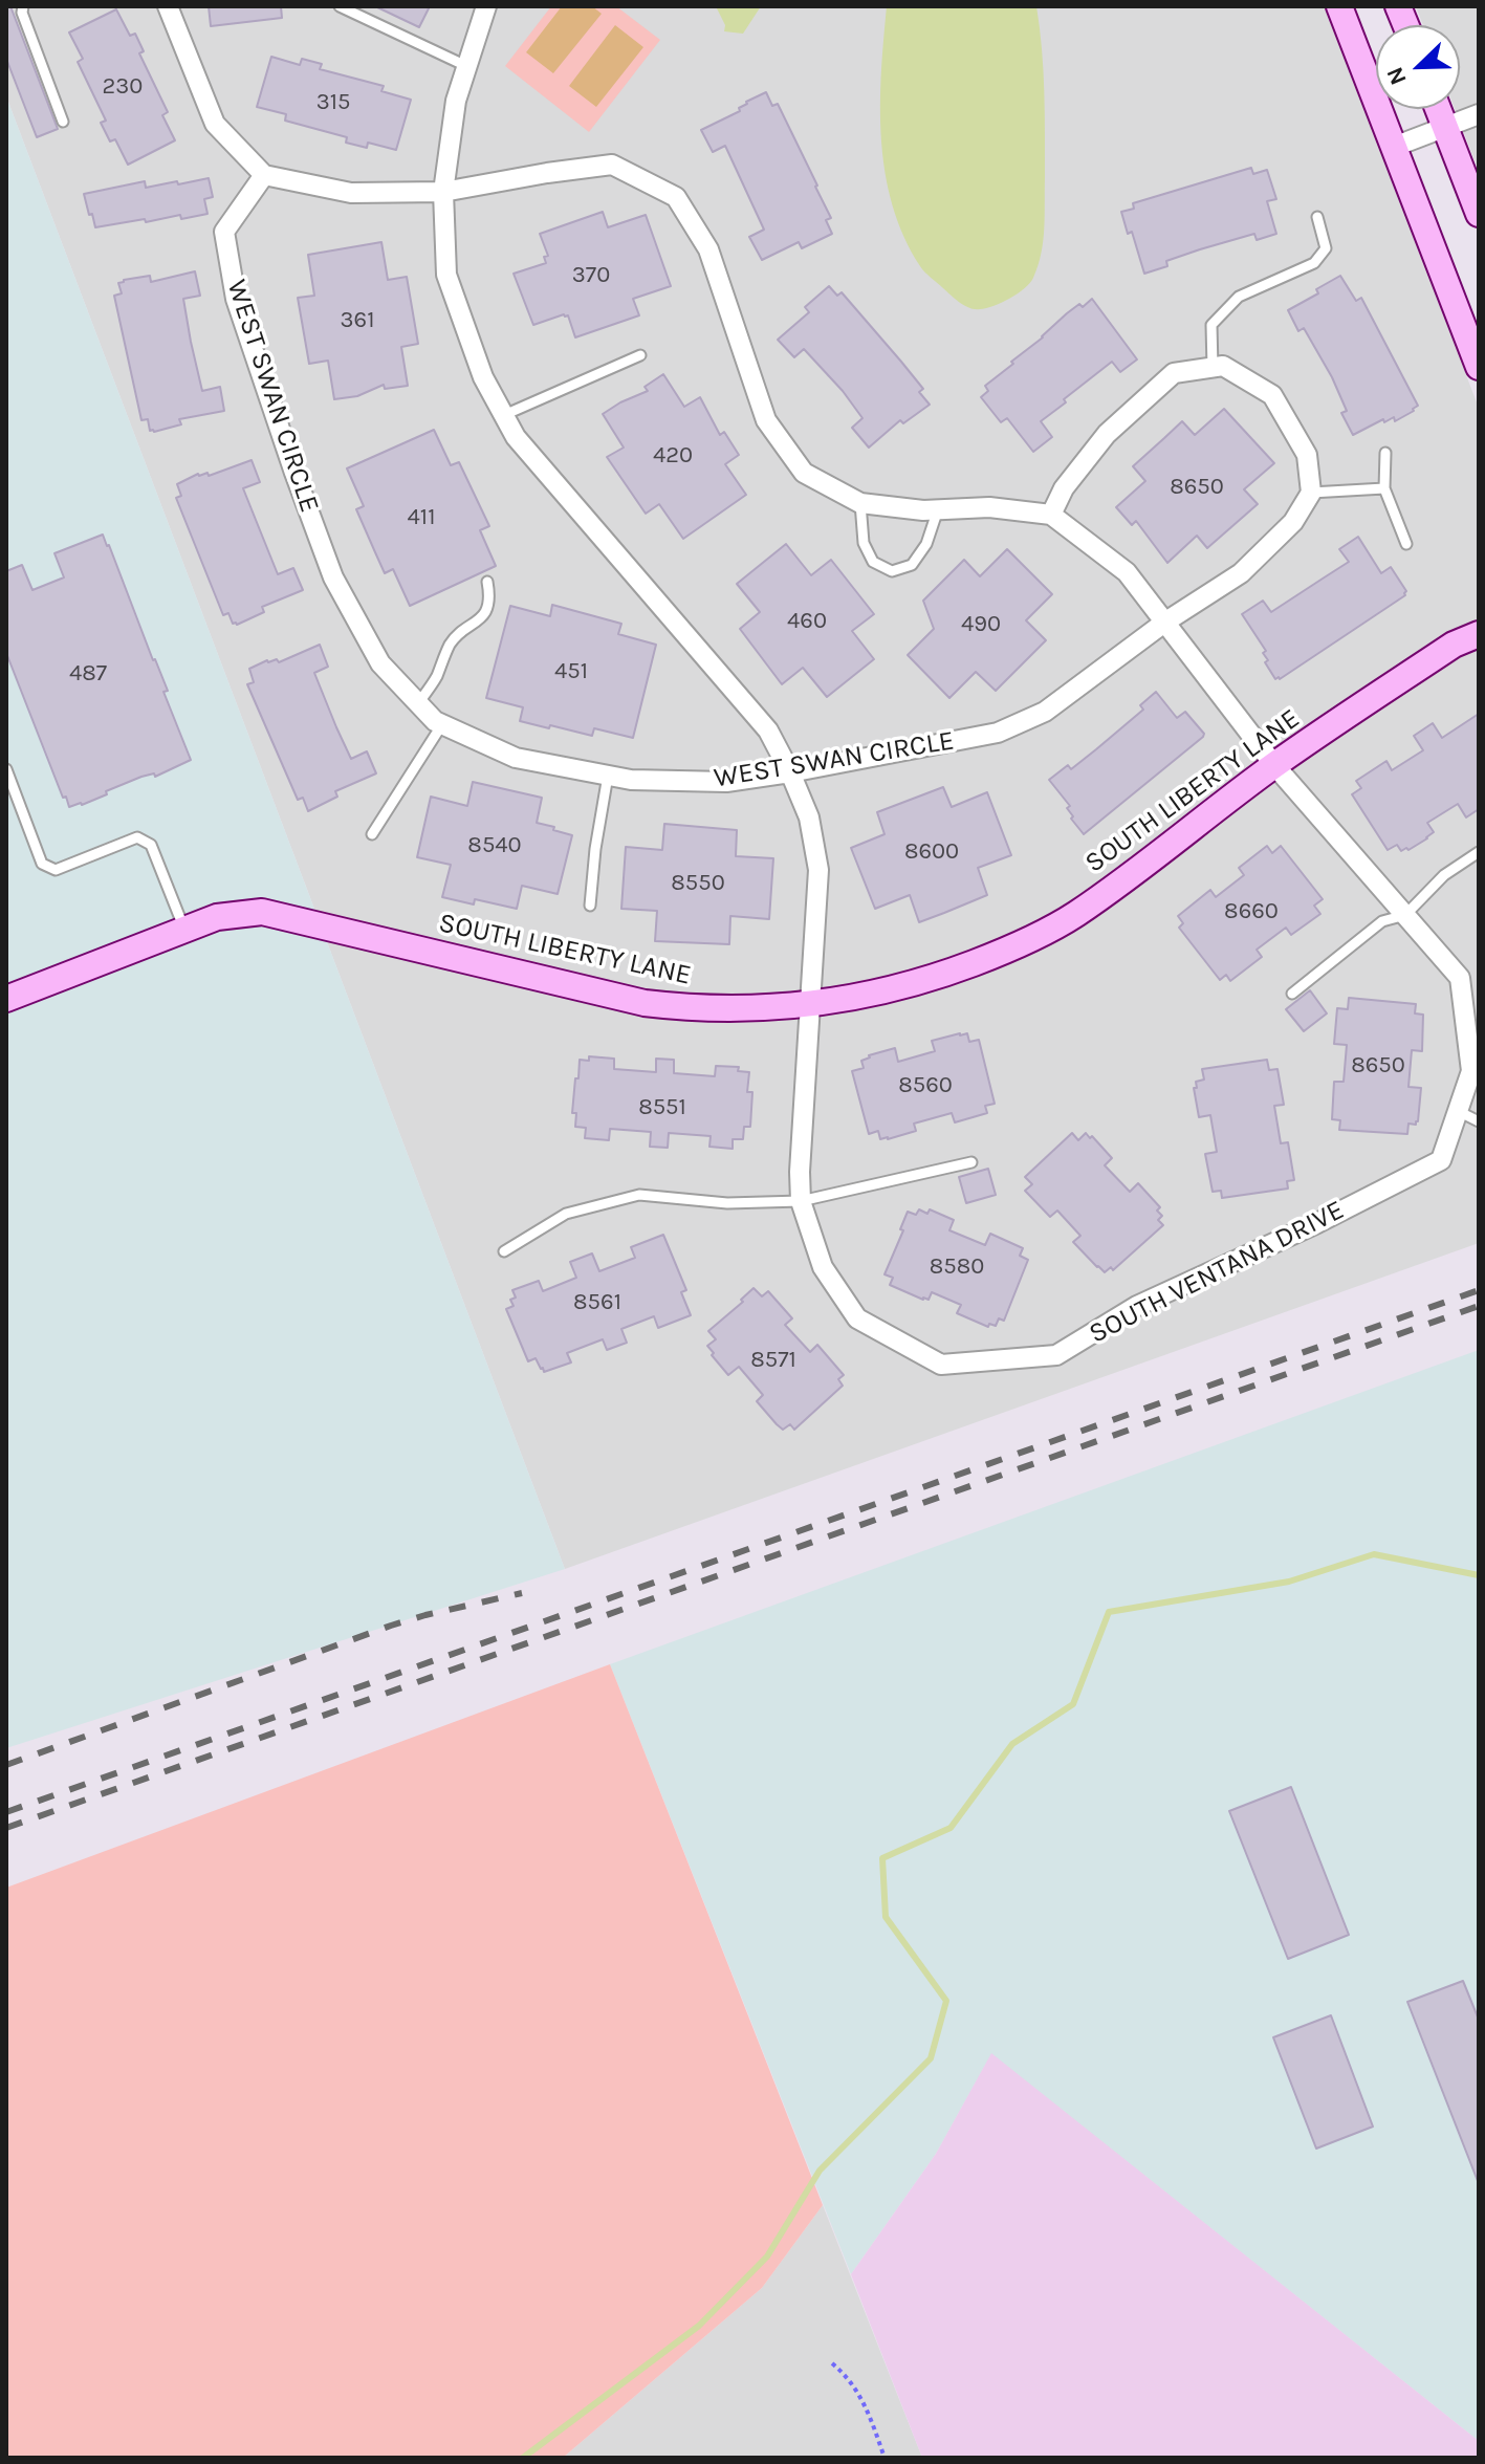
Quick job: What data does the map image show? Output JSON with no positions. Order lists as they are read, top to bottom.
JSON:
{
  "streets": {
    "street": ["WEST SWAN CIRCLE", "SOUTH LIBERTY LANE", "SOUTH VENTANA DRIVE"]
  },
  "crossings": [
    ["WEST SWAN CIRCLE", "SOUTH VENTANA DRIVE"],
    ["SOUTH LIBERTY LANE", "SOUTH VENTANA DRIVE"]
  ],
  "house_numbers": [
    "230",
    "315",
    "370",
    "361",
    "420",
    "8650",
    "411",
    "460",
    "490",
    "451",
    "487",
    "8540",
    "8600",
    "8550",
    "8660",
    "8650",
    "8560",
    "8551",
    "8580",
    "8561",
    "8571"
  ],
  "north": "bottom left"
}
